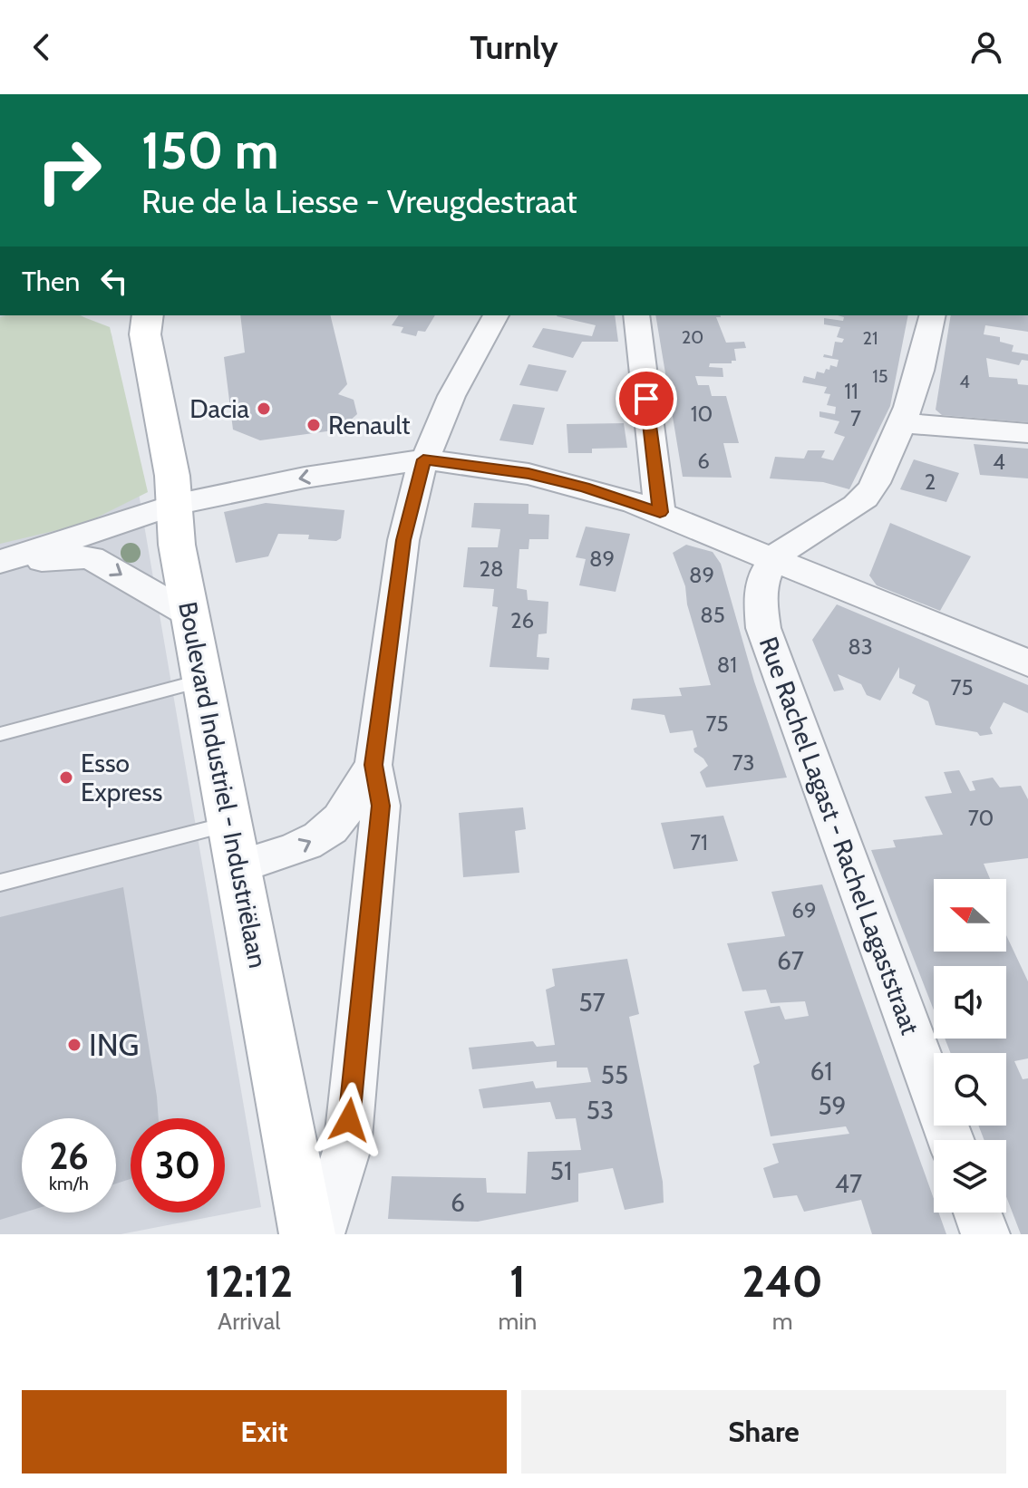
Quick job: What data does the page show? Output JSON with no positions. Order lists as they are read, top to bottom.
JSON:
{
  "streets": {
    "main road": ["Boulevard Industriel - Industriëlaan"],
    "street": ["Rue Rachel Lagast - Rachel Lagaststraat"]
  },
  "places": [
    "Dacia",
    "Renault",
    "Esso Express",
    "ING"
  ],
  "house_numbers": [
    "20",
    "21",
    "15",
    "4",
    "11",
    "10",
    "7",
    "6",
    "4",
    "2",
    "89",
    "28",
    "89",
    "85",
    "26",
    "83",
    "81",
    "75",
    "75",
    "73",
    "70",
    "71",
    "69",
    "67",
    "57",
    "61",
    "55",
    "59",
    "53",
    "51",
    "47",
    "6"
  ],
  "north": "left",
  "page": {
    "header": "Turnly",
    "turn": ["150 m", "Rue de la Liesse - Vreugdestraat"],
    "then": "Then",
    "speed": "26 km/h",
    "limit": "30",
    "eta": [
      "12:12",
      "Arrival",
      "1",
      "min",
      "240",
      "m"
    ],
    "buttons": ["Exit", "Share"]
  }
}
